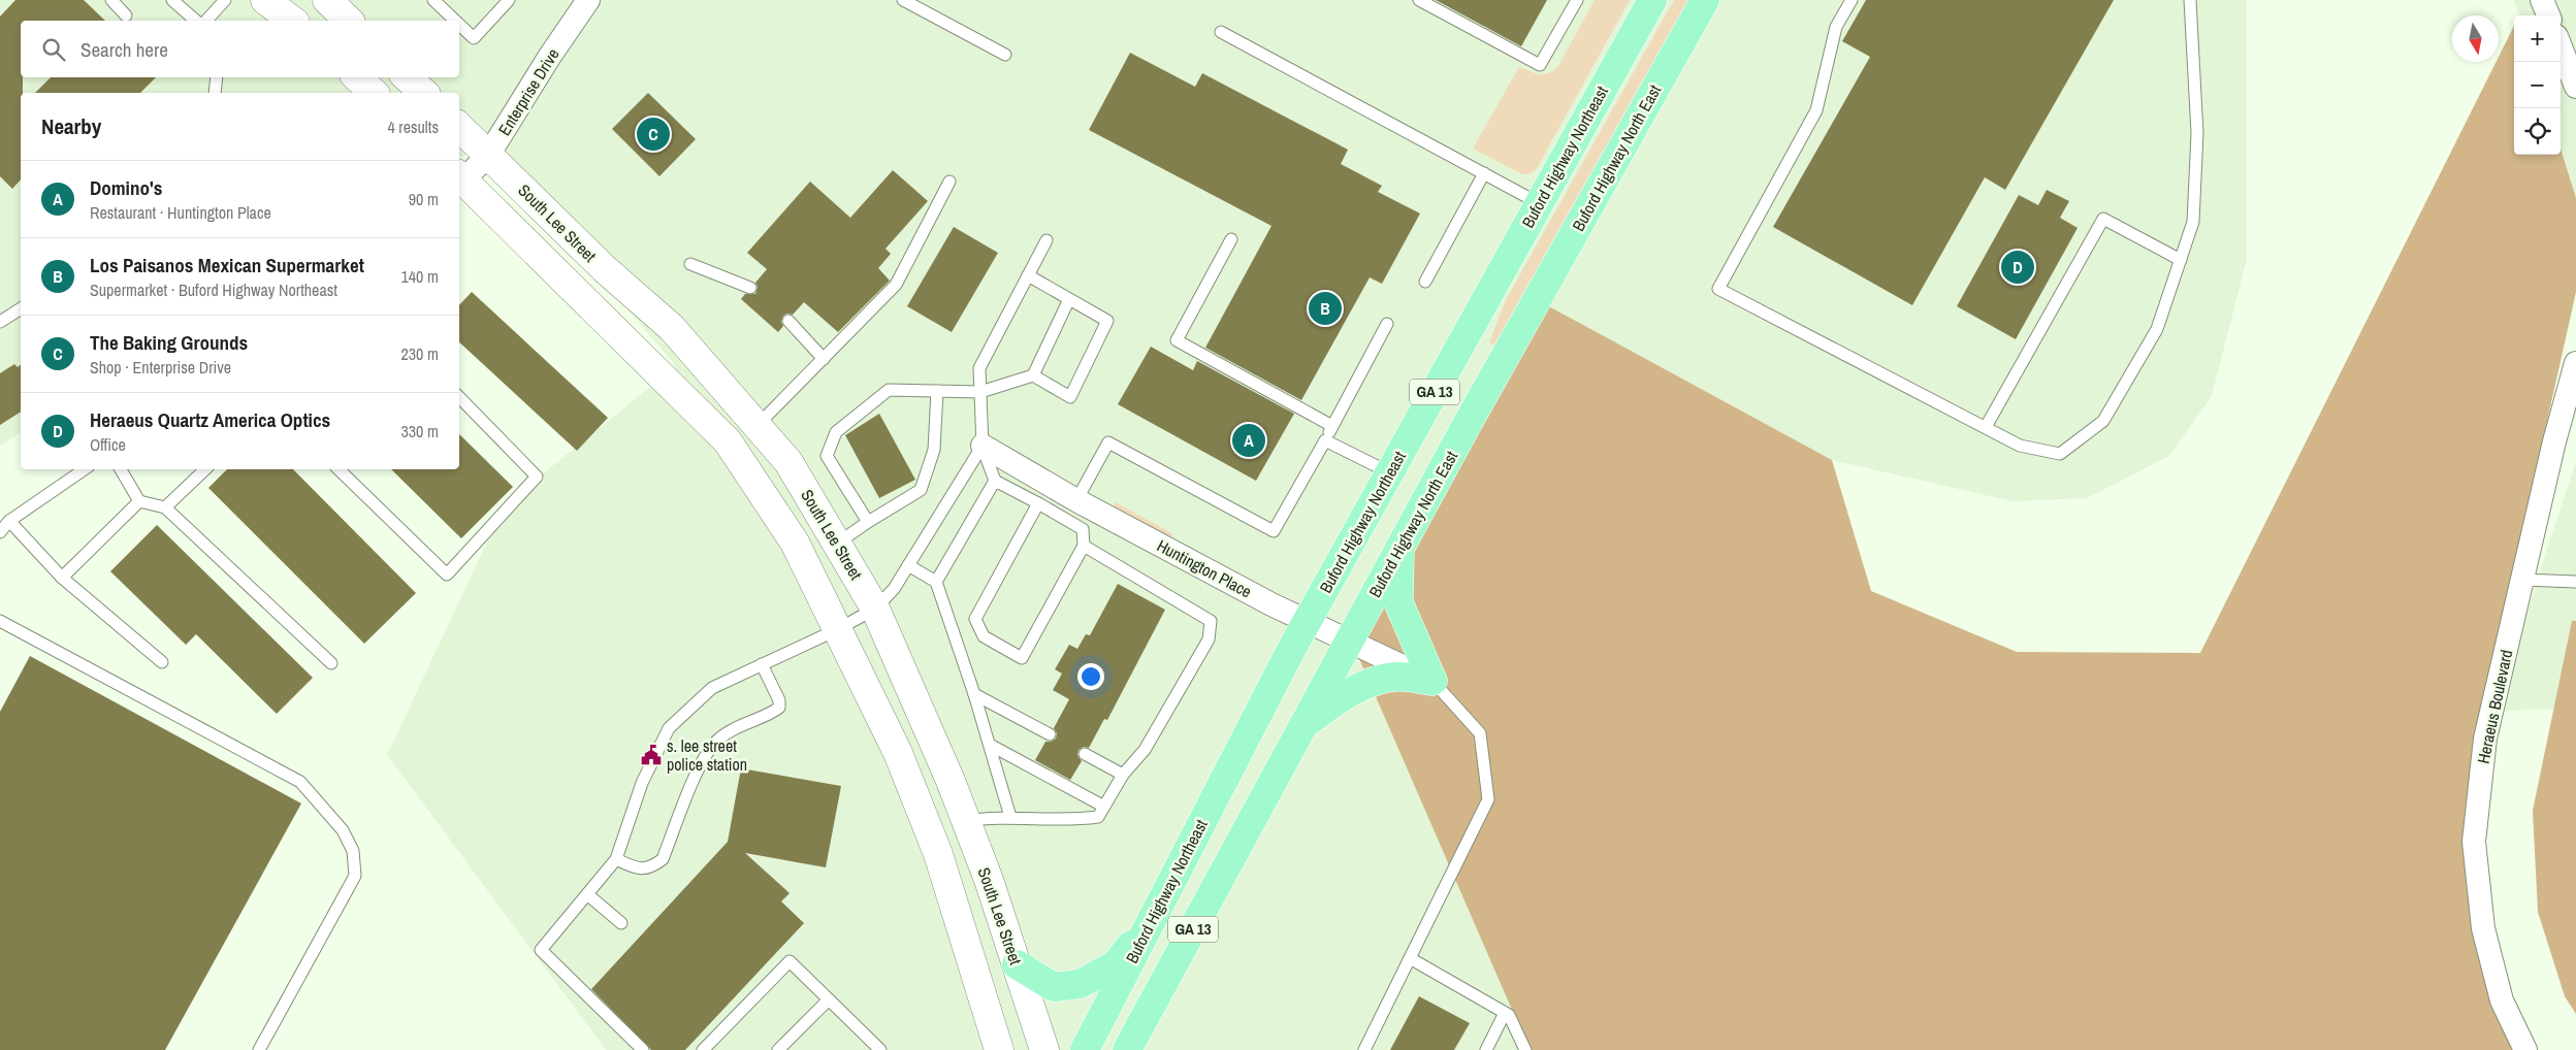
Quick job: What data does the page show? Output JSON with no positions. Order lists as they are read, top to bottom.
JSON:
{
  "streets": {
    "main road": [
      "Buford Highway Northeast",
      "Buford Highway North East",
      "South Lee Street",
      "GA 13"
    ],
    "street": ["Enterprise Drive", "Huntington Place", "Heraeus Boulevard"]
  },
  "crossings": [
    ["Enterprise Drive", "South Lee Street"],
    ["Buford Highway Northeast", "Huntington Place"],
    ["Buford Highway North East", "Huntington Place"]
  ],
  "places": {
    "public building": ["s. lee street police station"]
  },
  "north": "bottom",
  "page": {
    "map_buttons": ["+", "−"],
    "search": "Search here",
    "heading": ["Nearby", "4 results"],
    "pins": [
      "C",
      "D",
      "B",
      "A"
    ],
    "list": [
      {
        "mark": "A",
        "name": "Domino's",
        "note": "Restaurant · Huntington Place",
        "value": "90 m"
      },
      {
        "mark": "B",
        "name": "Los Paisanos Mexican Supermarket",
        "note": "Supermarket · Buford Highway Northeast",
        "value": "140 m"
      },
      {
        "mark": "C",
        "name": "The Baking Grounds",
        "note": "Shop · Enterprise Drive",
        "value": "230 m"
      },
      {
        "mark": "D",
        "name": "Heraeus Quartz America Optics",
        "note": "Office",
        "value": "330 m"
      }
    ]
  }
}
